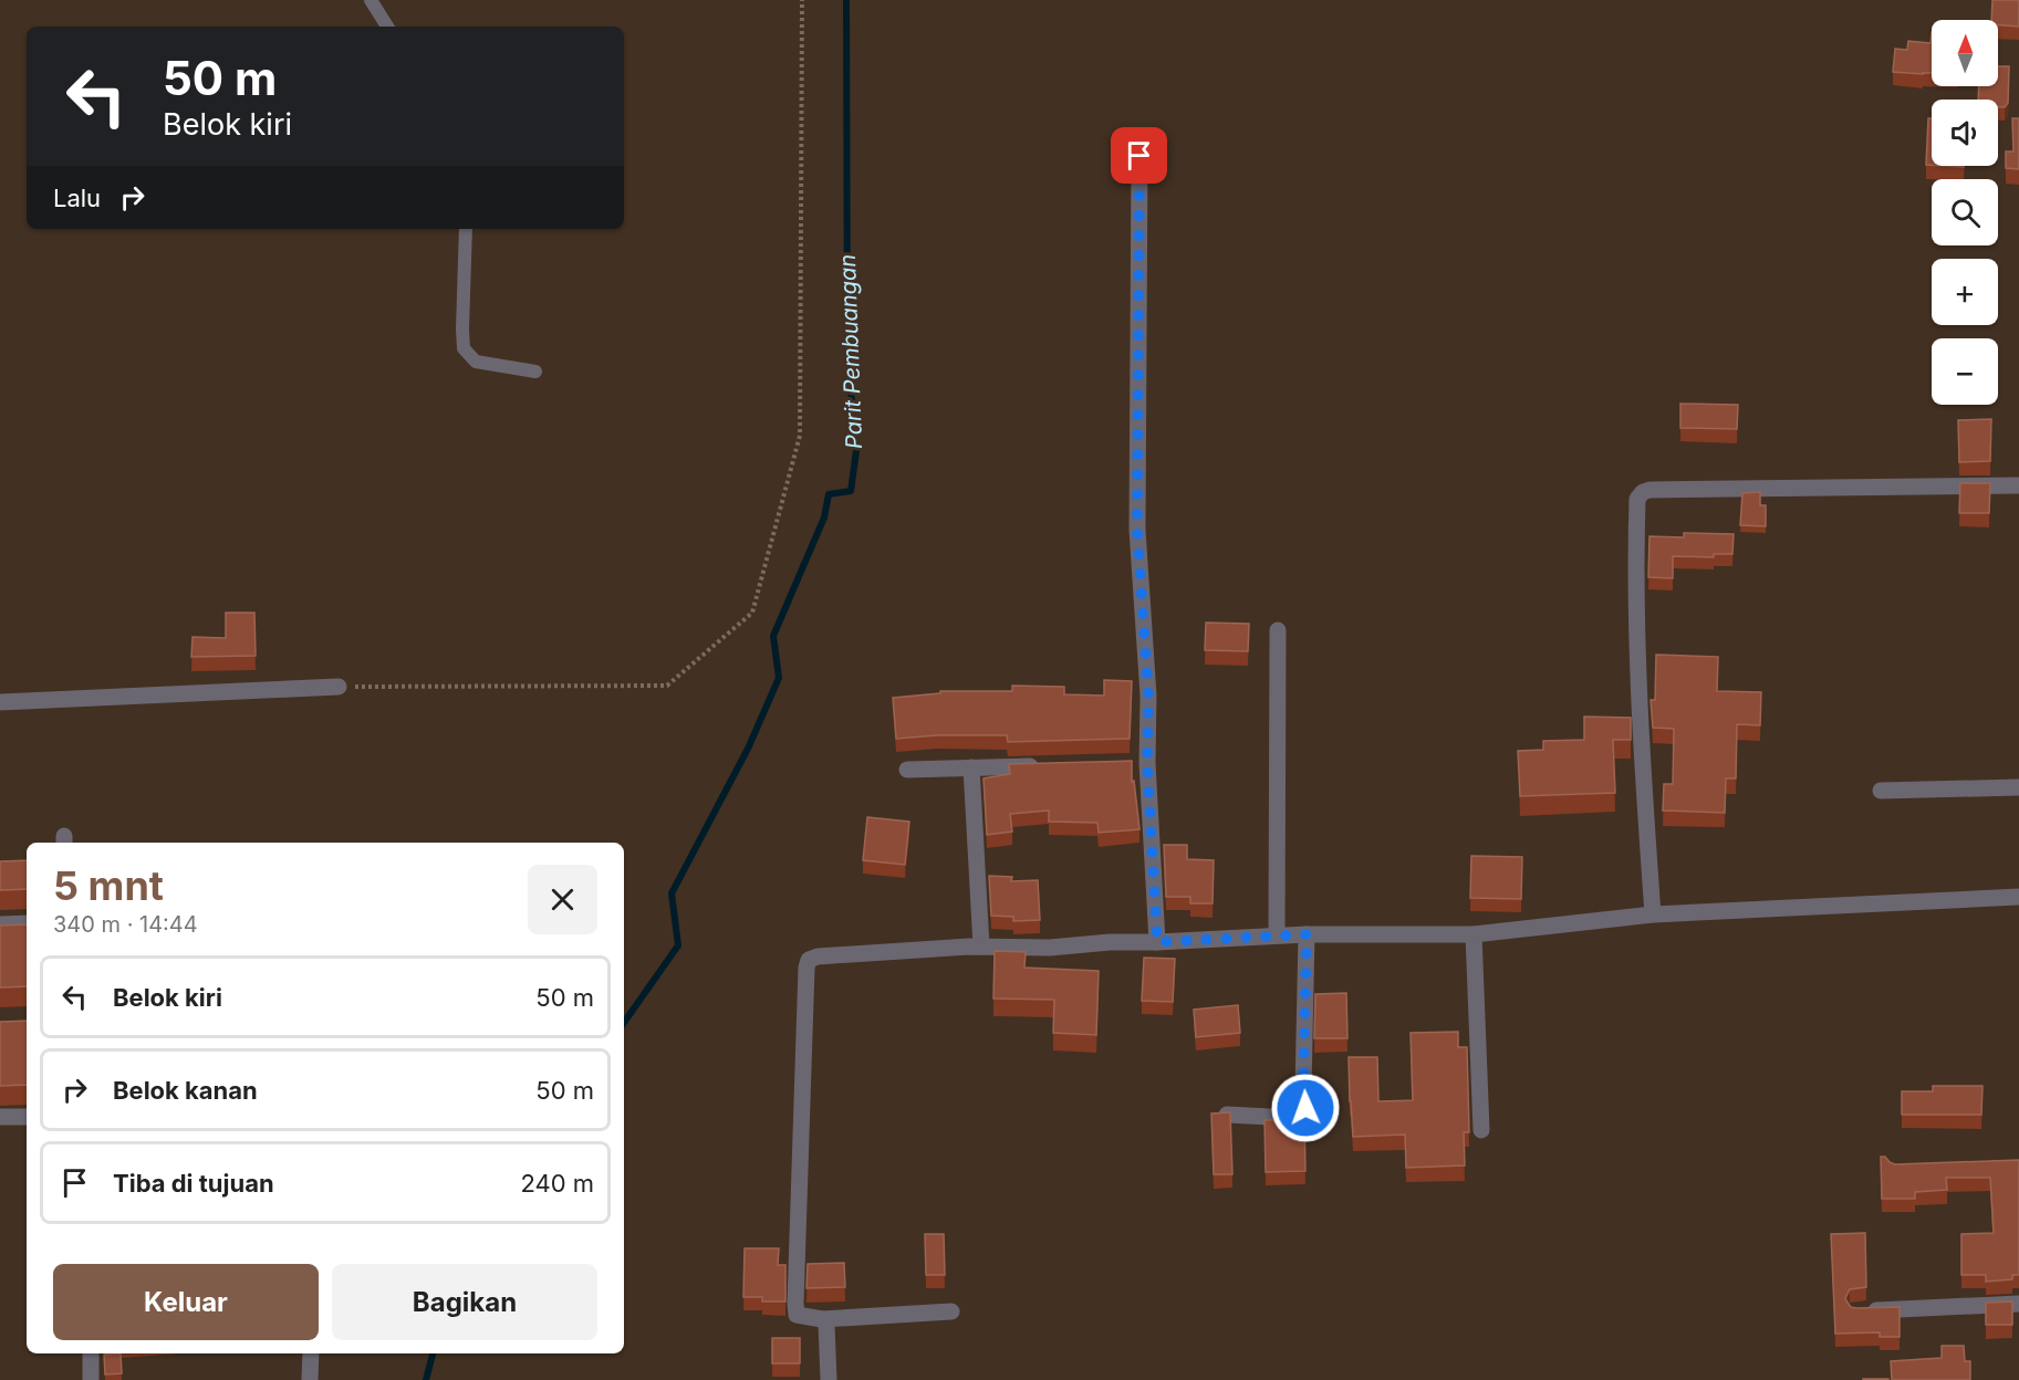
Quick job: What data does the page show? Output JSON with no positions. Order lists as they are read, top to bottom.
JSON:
{
  "water": ["Parit Pembuangan"],
  "north": "top",
  "page": {
    "map_buttons": ["+", "−"],
    "turn": ["50 m", "Belok kiri"],
    "then": "Lalu",
    "heading": ["5 mnt", "340 m · 14:44"],
    "list": [
      {
        "name": "Belok kiri",
        "value": "50 m"
      },
      {
        "name": "Belok kanan",
        "value": "50 m"
      },
      {
        "name": "Tiba di tujuan",
        "value": "240 m"
      }
    ],
    "buttons": ["Keluar", "Bagikan"]
  }
}
